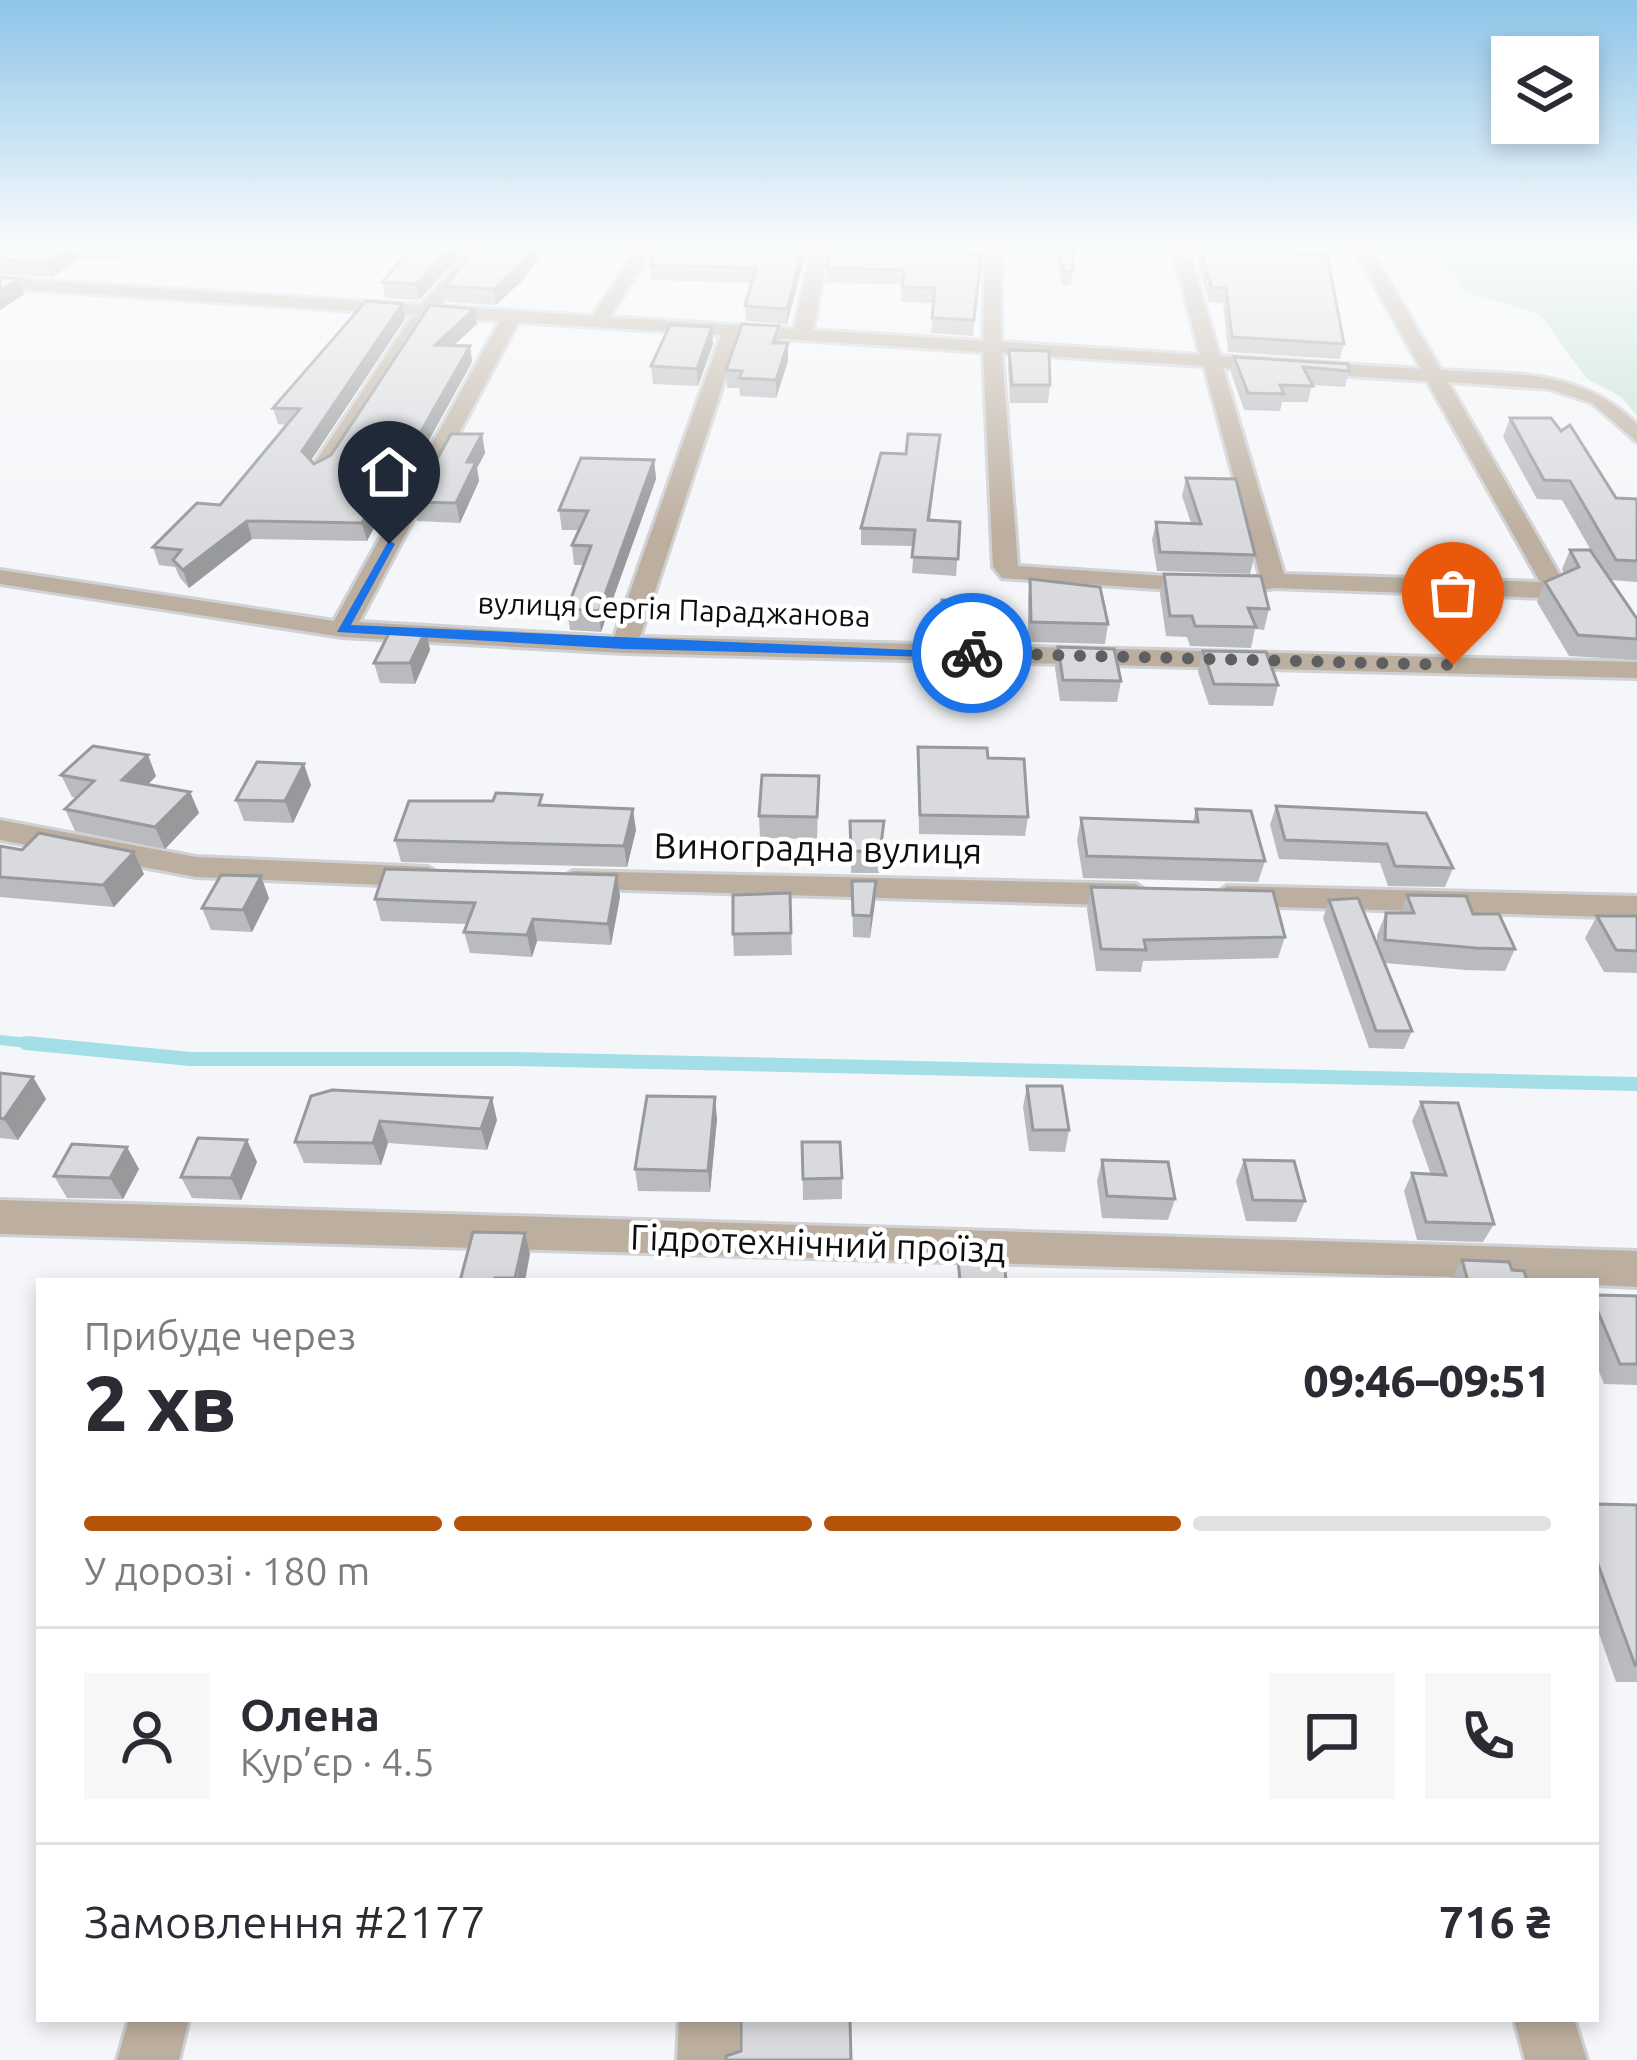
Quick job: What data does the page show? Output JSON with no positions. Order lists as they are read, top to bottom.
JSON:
{
  "streets": {
    "street": ["вулиця Сергія Параджанова", "Виноградна вулиця", "Гідротехнічний проїзд"]
  },
  "page": {
    "heading": ["2 хв", "Прибуде через", "09:46–09:51"],
    "panel": [
      "Олена",
      "Кур’єр · 4.5",
      "Замовлення #2177",
      "716 ₴"
    ],
    "bar": "У дорозі · 180 m"
  }
}
